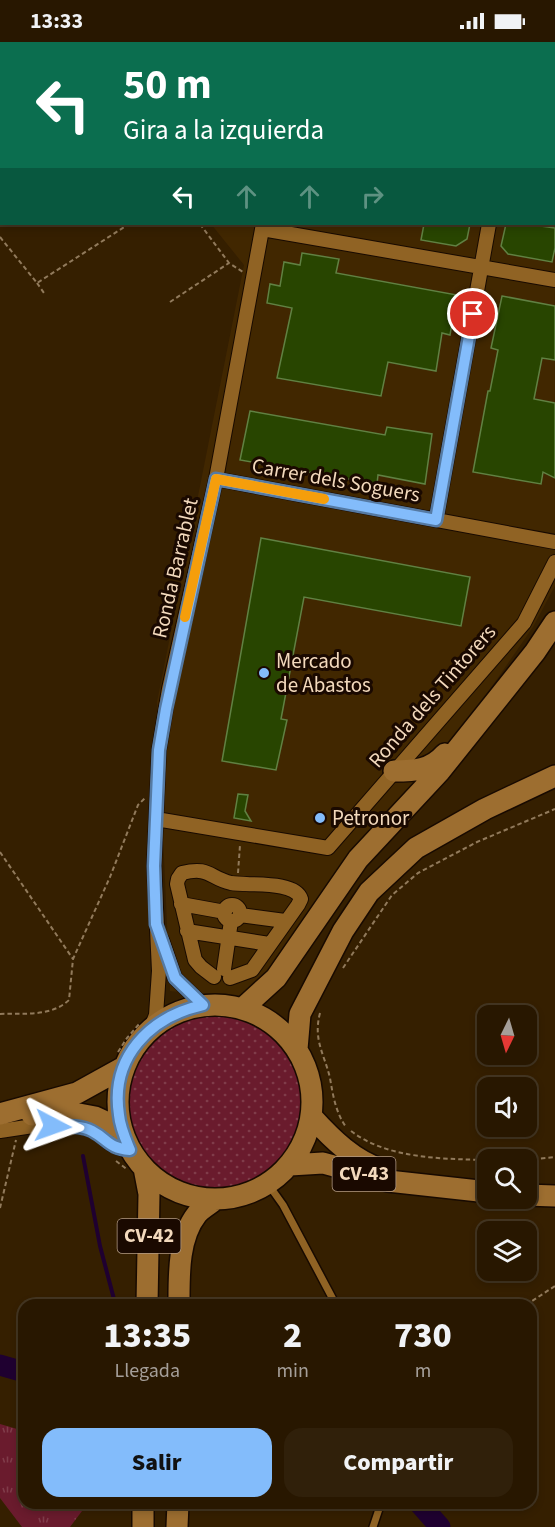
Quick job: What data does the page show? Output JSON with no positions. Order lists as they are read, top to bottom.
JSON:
{
  "streets": {
    "main road": ["CV-43", "CV-42"],
    "street": ["Carrer dels Soguers", "Ronda Barrablet", "Ronda dels Tintorers"]
  },
  "crossings": [
    ["Carrer dels Soguers", "Ronda Barrablet"],
    ["Ronda Barrablet", "CV-43"],
    ["Ronda Barrablet", "CV-42"],
    ["CV-43", "CV-42"]
  ],
  "places": ["Mercado de Abastos", "Petronor"],
  "north": "bottom",
  "page": {
    "status": "13:33",
    "turn": ["50 m", "Gira a la izquierda"],
    "eta": [
      "13:35",
      "Llegada",
      "2",
      "min",
      "730",
      "m"
    ],
    "buttons": ["Salir", "Compartir"]
  }
}
